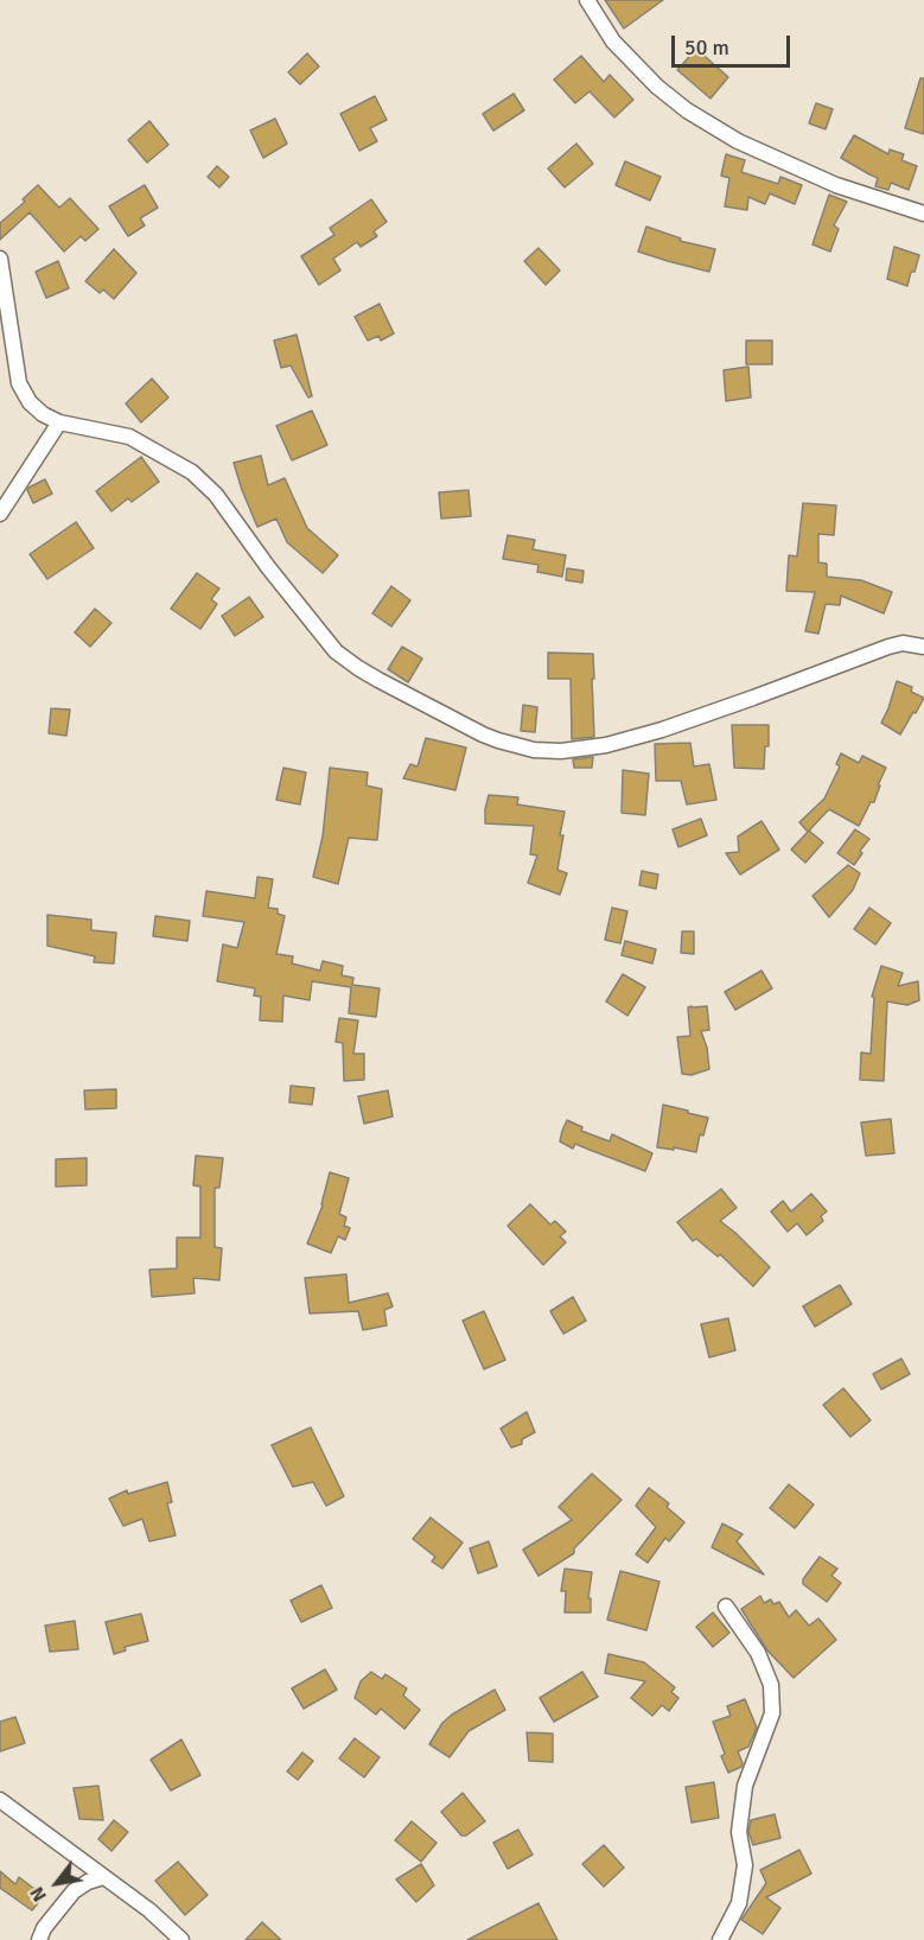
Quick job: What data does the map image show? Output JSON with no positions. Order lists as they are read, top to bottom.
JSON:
{
  "scale_bar": "50 m",
  "north": "bottom left"
}
